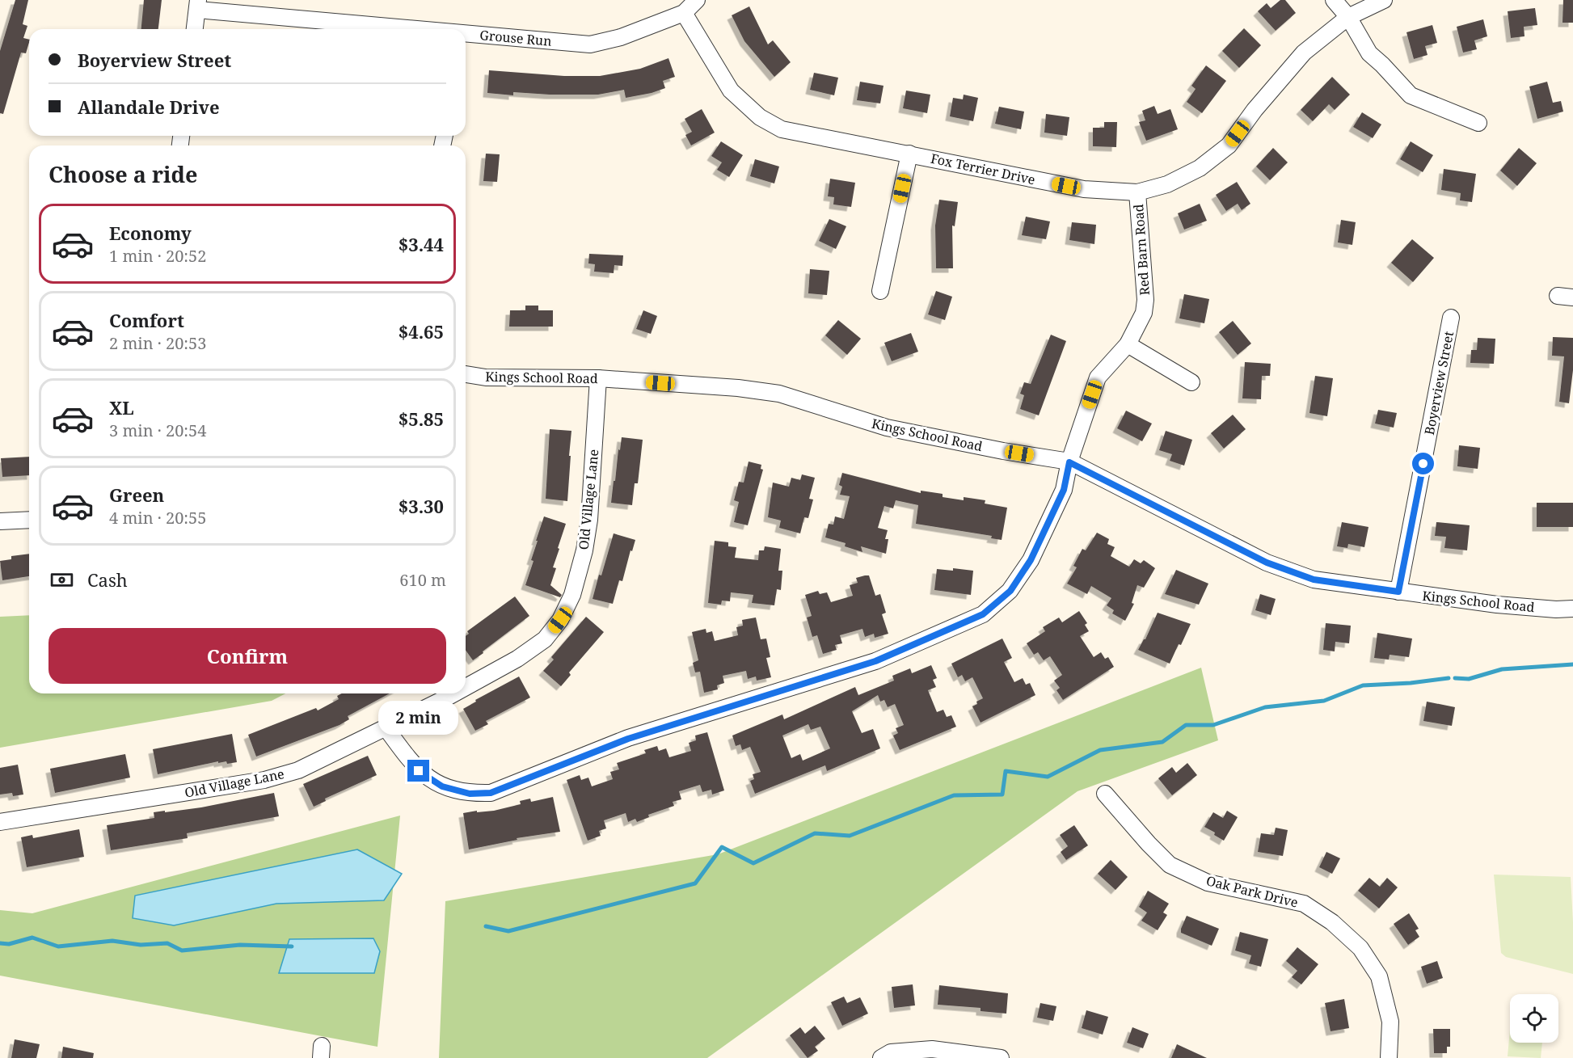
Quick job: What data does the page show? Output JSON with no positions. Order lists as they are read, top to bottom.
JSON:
{
  "streets": {
    "street": [
      "Grouse Run",
      "Fox Terrier Drive",
      "Red Barn Road",
      "Kings School Road",
      "Boyerview Street",
      "Old Village Lane",
      "Oak Park Drive"
    ]
  },
  "crossings": [
    ["Grouse Run", "Fox Terrier Drive"],
    ["Fox Terrier Drive", "Red Barn Road"],
    ["Red Barn Road", "Kings School Road"],
    ["Red Barn Road", "Old Village Lane"],
    ["Kings School Road", "Boyerview Street"],
    ["Kings School Road", "Old Village Lane"]
  ],
  "page": {
    "banner": ["Boyerview Street", "Allandale Drive"],
    "heading": "Choose a ride",
    "list": [
      {
        "name": "Economy",
        "note": "1 min · 20:52",
        "value": "$3.44"
      },
      {
        "name": "Comfort",
        "note": "2 min · 20:53",
        "value": "$4.65"
      },
      {
        "name": "XL",
        "note": "3 min · 20:54",
        "value": "$5.85"
      },
      {
        "name": "Green",
        "note": "4 min · 20:55",
        "value": "$3.30"
      }
    ],
    "pay": ["Cash", "610 m"],
    "buttons": "Confirm",
    "bubble": "2 min"
  }
}
